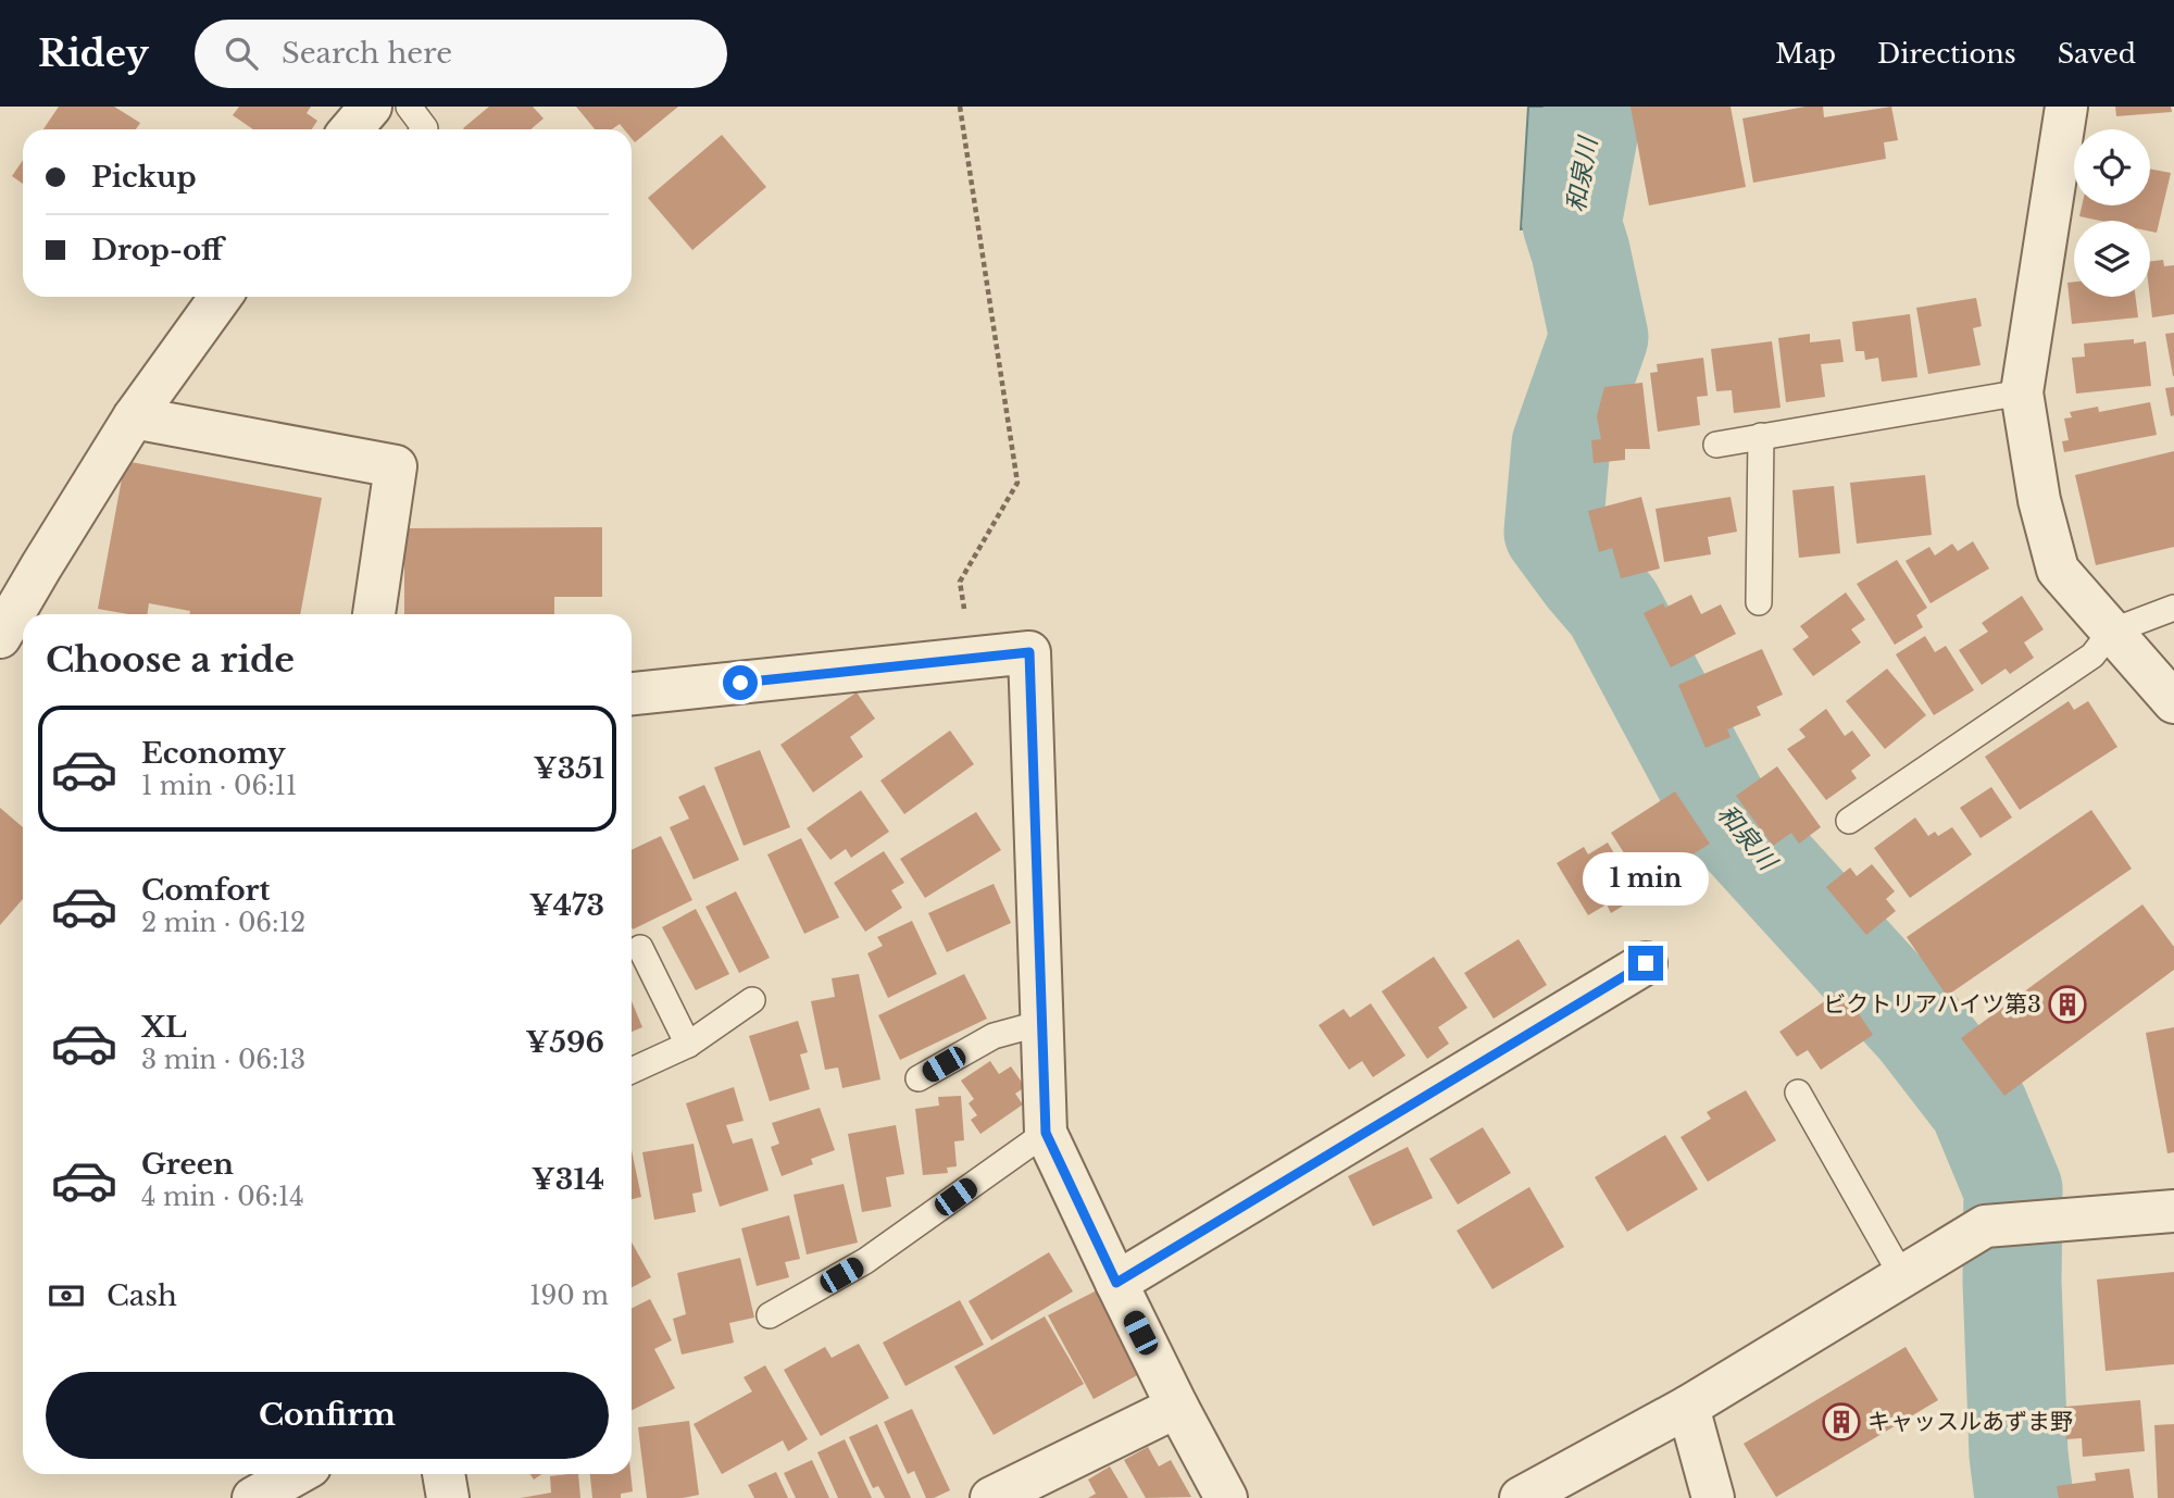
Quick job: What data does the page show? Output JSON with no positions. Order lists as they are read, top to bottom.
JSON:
{
  "water": ["和泉川"],
  "places": {
    "building": ["ビクトリアハイツ第3", "キャッスルあずま野"]
  },
  "page": {
    "header": "Ridey",
    "search": "Search here",
    "nav": ["Map", "Directions", "Saved"],
    "banner": ["Pickup", "Drop-off"],
    "heading": "Choose a ride",
    "list": [
      {
        "name": "Economy",
        "note": "1 min · 06:11",
        "value": "¥351"
      },
      {
        "name": "Comfort",
        "note": "2 min · 06:12",
        "value": "¥473"
      },
      {
        "name": "XL",
        "note": "3 min · 06:13",
        "value": "¥596"
      },
      {
        "name": "Green",
        "note": "4 min · 06:14",
        "value": "¥314"
      }
    ],
    "bubble": "1 min",
    "pay": ["Cash", "190 m"],
    "buttons": "Confirm"
  }
}
